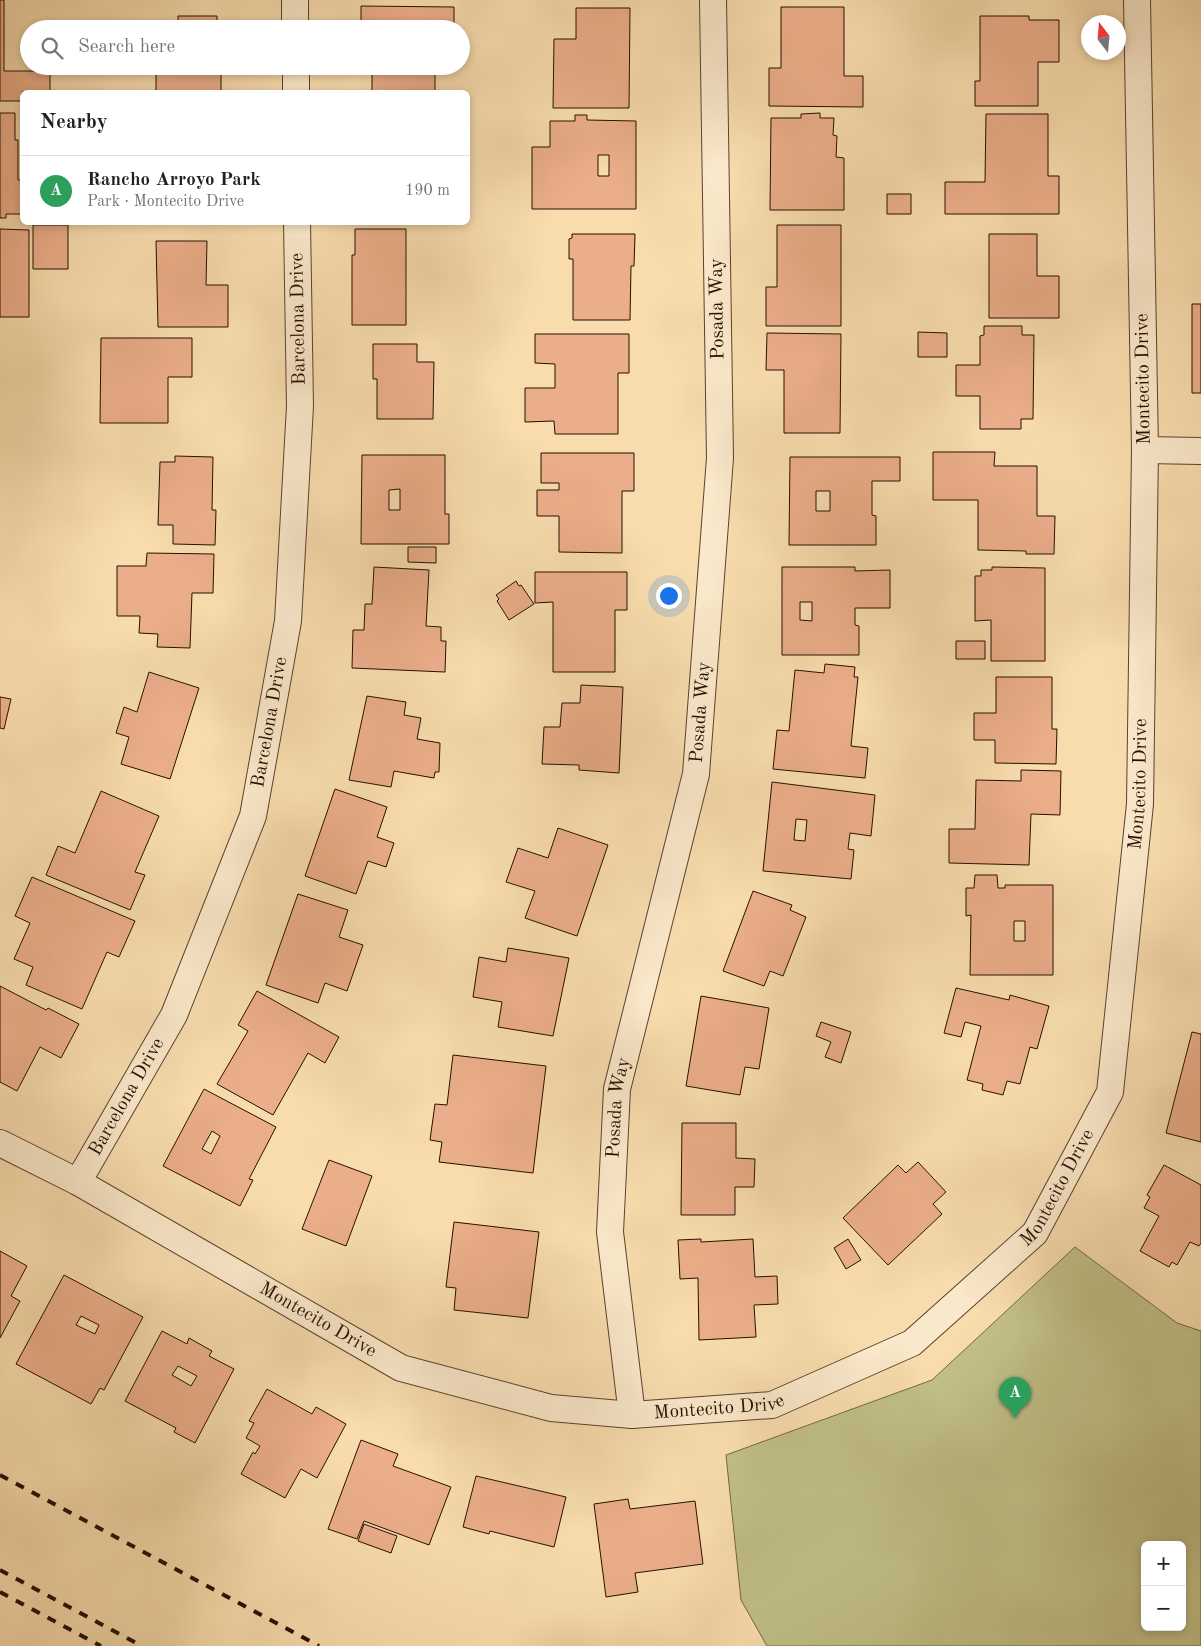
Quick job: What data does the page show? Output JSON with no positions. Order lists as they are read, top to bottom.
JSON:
{
  "streets": {
    "street": ["Posada Way", "Barcelona Drive", "Montecito Drive"]
  },
  "crossings": [
    ["Posada Way", "Montecito Drive"],
    ["Barcelona Drive", "Montecito Drive"]
  ],
  "north": "top",
  "page": {
    "search": "Search here",
    "heading": "Nearby",
    "list": [
      {
        "mark": "A",
        "name": "Rancho Arroyo Park",
        "note": "Park · Montecito Drive",
        "value": "190 m"
      }
    ],
    "pins": "A",
    "map_buttons": ["+", "−"]
  }
}
